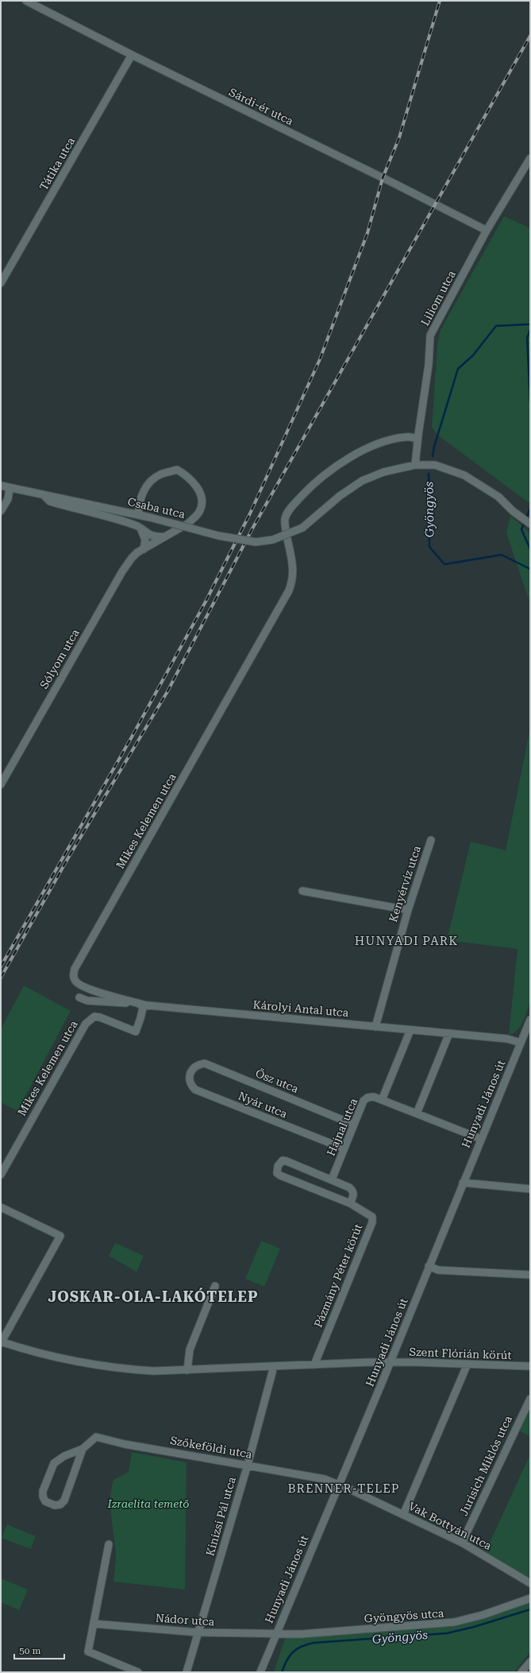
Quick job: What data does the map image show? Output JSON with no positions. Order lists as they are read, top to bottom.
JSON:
{
  "streets": {
    "street": [
      "Sárdi-ér utca",
      "Tátika utca",
      "Liliom utca",
      "Csaba utca",
      "Sólyom utca",
      "Mikes Kelemen utca",
      "Kenyérvíz utca",
      "Károlyi Antal utca",
      "Ősz utca",
      "Hunyadi János út",
      "Nyár utca",
      "Hajnal utca",
      "Pázmány Péter körút",
      "Szent Flórián körút",
      "Szőkeföldi utca",
      "Jurisich Miklós utca",
      "Kinizsi Pál utca",
      "Vak Bottyán utca",
      "Gyöngyös utca",
      "Nádor utca"
    ]
  },
  "crossings": [
    ["Sárdi-ér utca", "Tátika utca"],
    ["Sárdi-ér utca", "Liliom utca"],
    ["Liliom utca", "Csaba utca"],
    ["Liliom utca", "Mikes Kelemen utca"],
    ["Csaba utca", "Sólyom utca"],
    ["Mikes Kelemen utca", "Károlyi Antal utca"],
    ["Kenyérvíz utca", "Károlyi Antal utca"],
    ["Károlyi Antal utca", "Hunyadi János út"],
    ["Ősz utca", "Nyár utca"],
    ["Ősz utca", "Hajnal utca"],
    ["Hunyadi János út", "Hajnal utca"],
    ["Hunyadi János út", "Szent Flórián körút"],
    ["Hunyadi János út", "Szőkeföldi utca"],
    ["Hunyadi János út", "Vak Bottyán utca"],
    ["Hunyadi János út", "Gyöngyös utca"],
    ["Hunyadi János út", "Nádor utca"],
    ["Nyár utca", "Hajnal utca"],
    ["Hajnal utca", "Pázmány Péter körút"],
    ["Szőkeföldi utca", "Kinizsi Pál utca"],
    ["Szőkeföldi utca", "Vak Bottyán utca"],
    ["Jurisich Miklós utca", "Vak Bottyán utca"],
    ["Kinizsi Pál utca", "Nádor utca"],
    ["Gyöngyös utca", "Nádor utca"]
  ],
  "districts": ["HUNYADI PARK", "JOSKAR-OLA-LAKÓTELEP", "BRENNER-TELEP"],
  "water": ["Gyöngyös"],
  "parks": ["Izraelita temető"],
  "scale_bar": "50 m"
}
